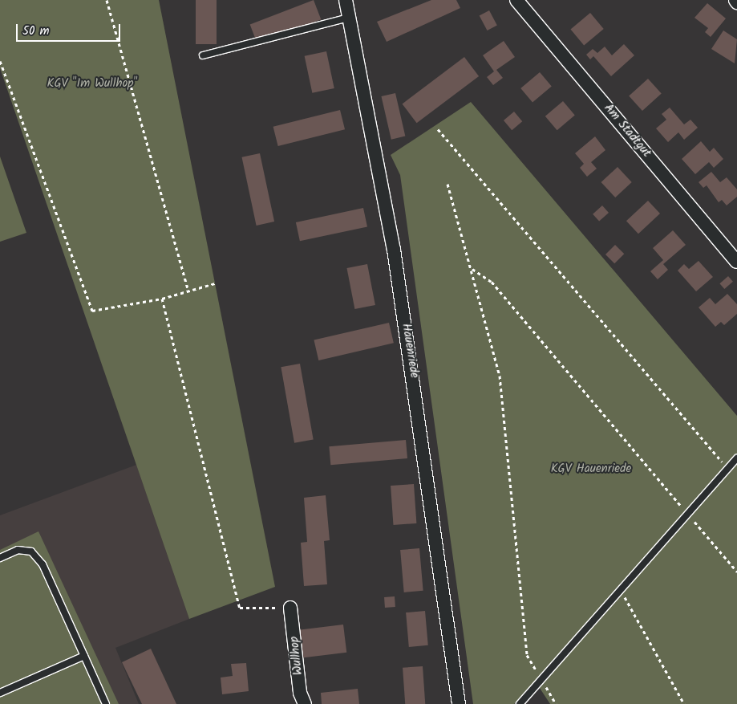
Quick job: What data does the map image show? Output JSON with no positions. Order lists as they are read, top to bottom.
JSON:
{
  "streets": {
    "street": ["Am Stadtgut", "Hauenriede", "Wullhop"]
  },
  "parks": ["KGV \"Im Wullhop\"", "KGV Hauenriede"],
  "scale_bar": "50 m"
}
